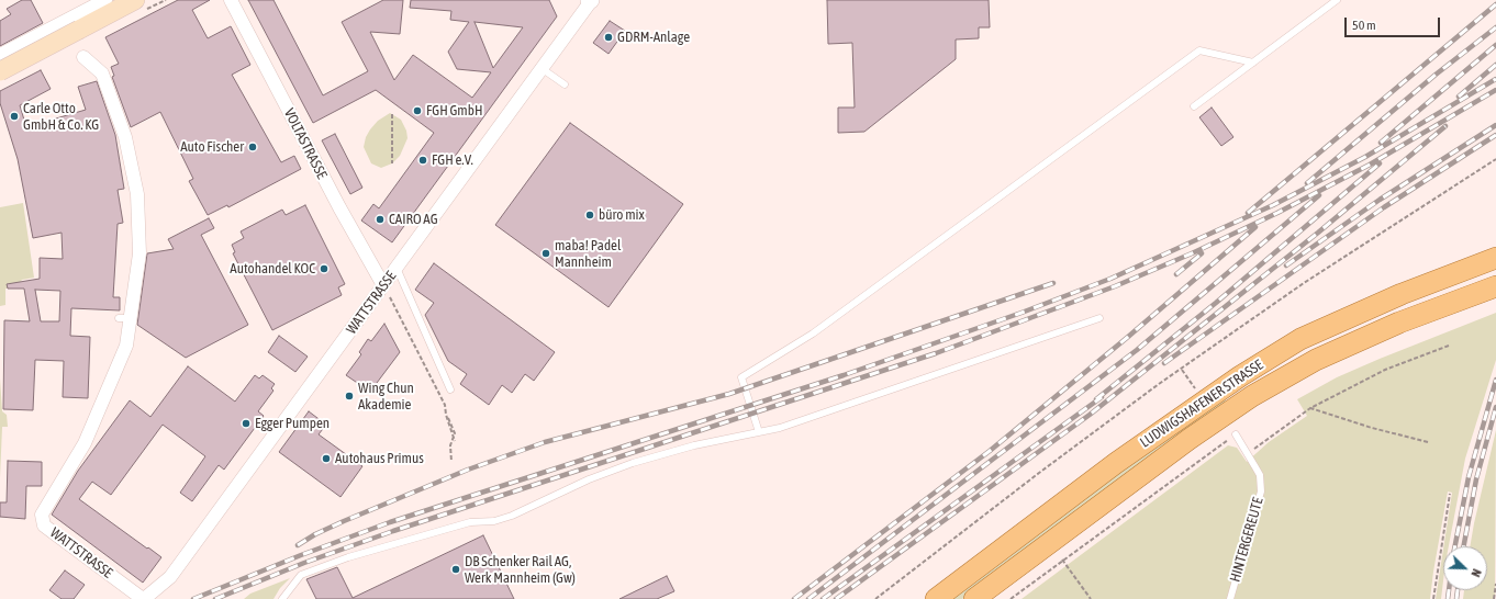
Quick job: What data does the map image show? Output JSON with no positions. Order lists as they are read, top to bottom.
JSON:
{
  "streets": {
    "main road": ["LUDWIGSHAFENER STRASSE"],
    "street": ["VOLTASTRASSE", "WATTSTRASSE"],
    "lane": ["HINTERGEREUTE"]
  },
  "crossings": [
    ["VOLTASTRASSE", "WATTSTRASSE"]
  ],
  "places": [
    "GDRM-Anlage",
    "FGH GmbH",
    "Carle Otto GmbH & Co. KG",
    "Auto Fischer",
    "FGH e.V.",
    "büro mix",
    "CAIRO AG",
    "maba! Padel Mannheim",
    "Autohandel KOC",
    "Wing Chun Akademie",
    "Egger Pumpen",
    "Autohaus Primus",
    "DB Schenker Rail AG, Werk Mannheim (Gw)"
  ],
  "scale_bar": "50 m",
  "north": "bottom right"
}
